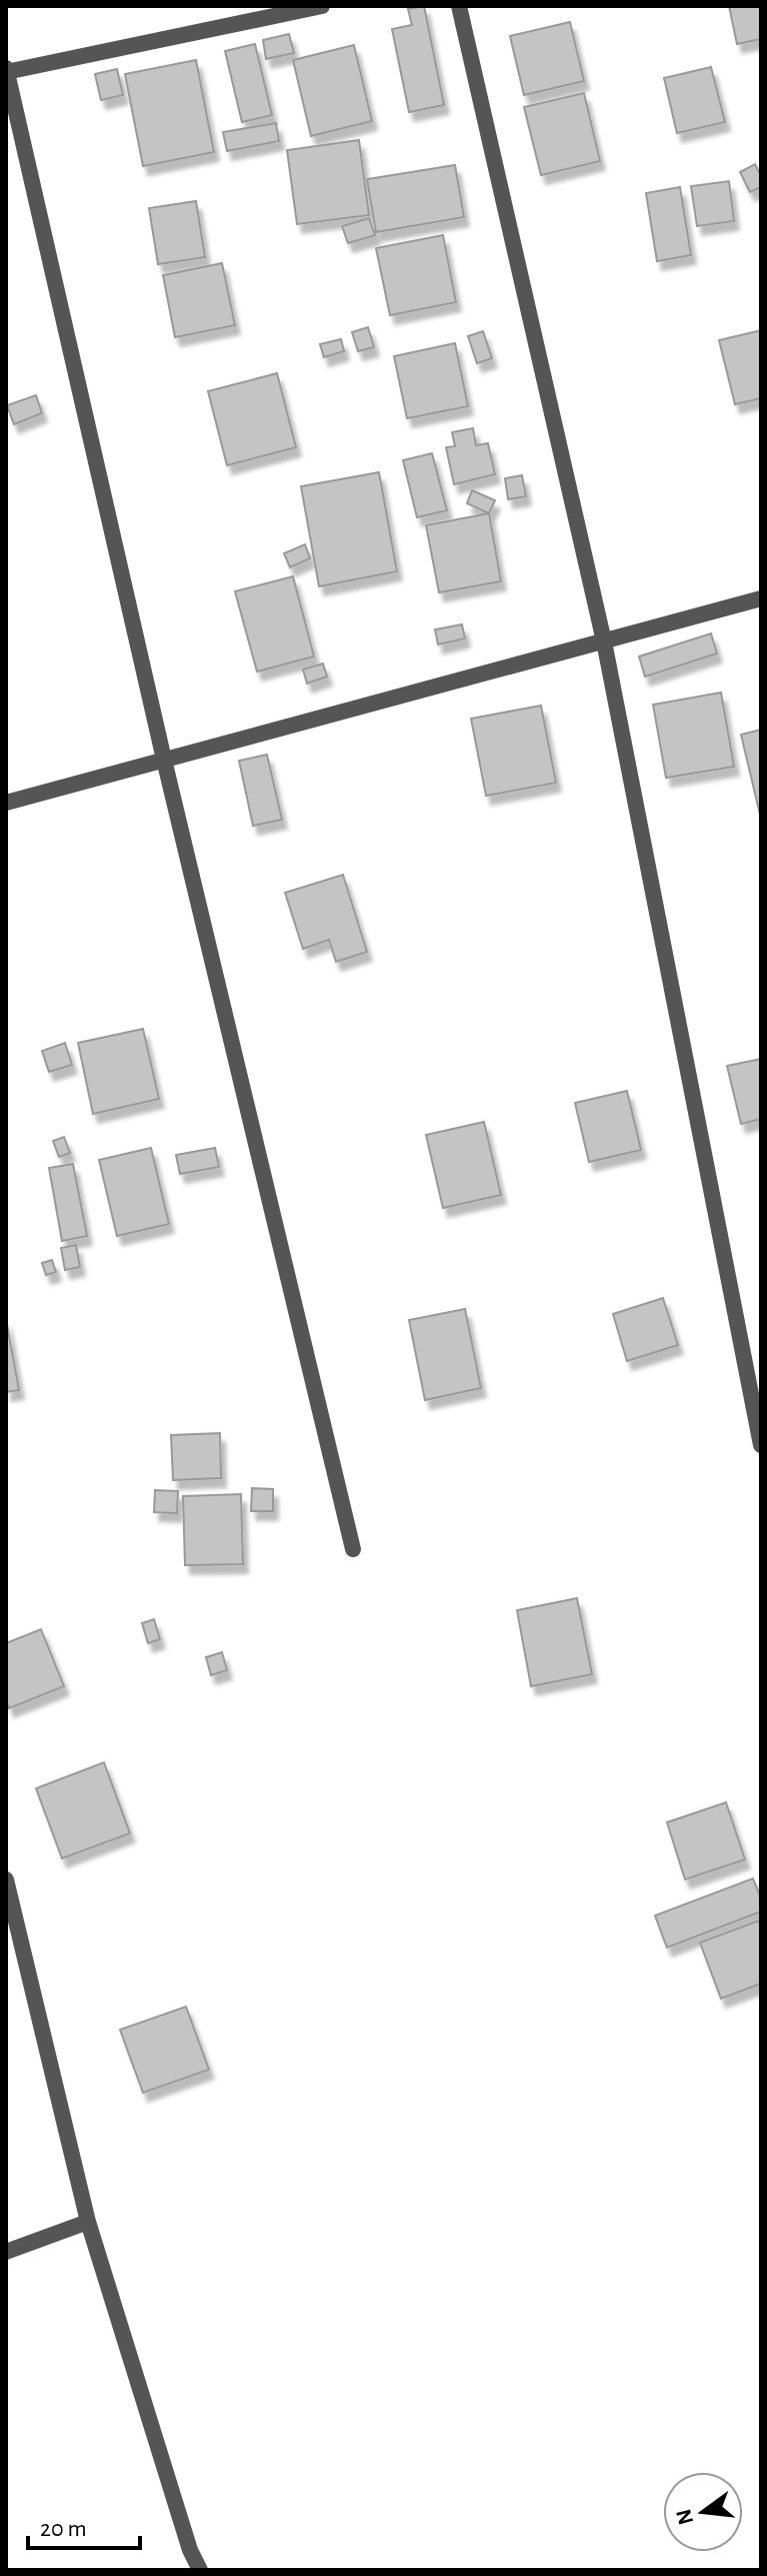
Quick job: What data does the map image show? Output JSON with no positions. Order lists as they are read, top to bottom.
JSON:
{
  "scale_bar": "20 m",
  "north": "left"
}
